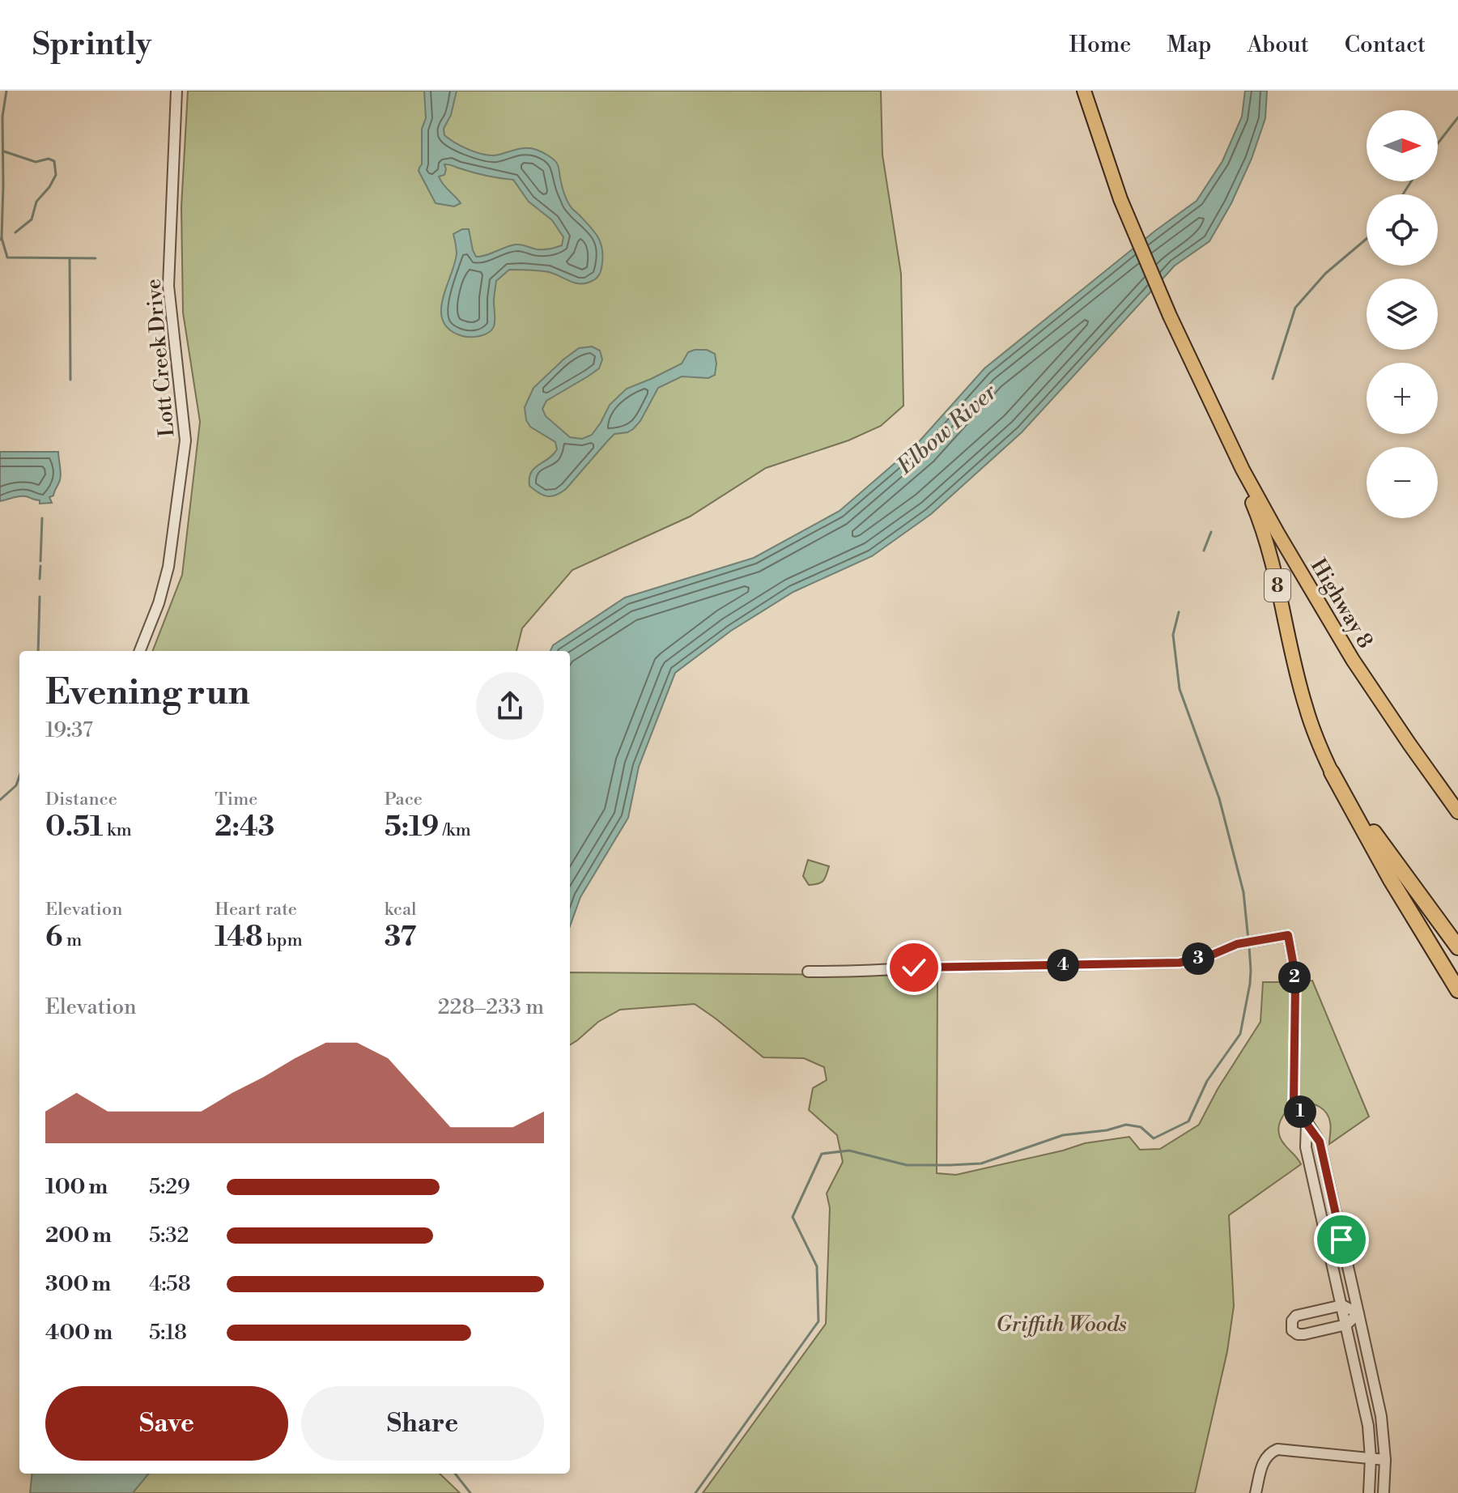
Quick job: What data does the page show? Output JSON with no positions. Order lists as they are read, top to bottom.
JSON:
{
  "streets": {
    "main road": ["8", "Highway 8"],
    "street": ["Lott Creek Drive"]
  },
  "water": ["Elbow River"],
  "parks": ["Griffith Woods"],
  "north": "right",
  "page": {
    "header": "Sprintly",
    "nav": [
      "Home",
      "Map",
      "About",
      "Contact"
    ],
    "map_buttons": ["+", "−"],
    "heading": ["Evening run", "19:37"],
    "stats": [
      ["Distance", "0.51 km"],
      ["Time", "2:43"],
      ["Pace", "5:19 /km"],
      ["Elevation", "6 m"],
      ["Heart rate", "148 bpm"],
      ["kcal", "37"]
    ],
    "pins": [
      "3",
      "4",
      "2",
      "1"
    ],
    "chart": ["Elevation", "228–233 m"],
    "list": [
      {
        "name": "100 m",
        "note": "5:29"
      },
      {
        "name": "200 m",
        "note": "5:32"
      },
      {
        "name": "300 m",
        "note": "4:58"
      },
      {
        "name": "400 m",
        "note": "5:18"
      }
    ],
    "buttons": ["Save", "Share"]
  }
}
